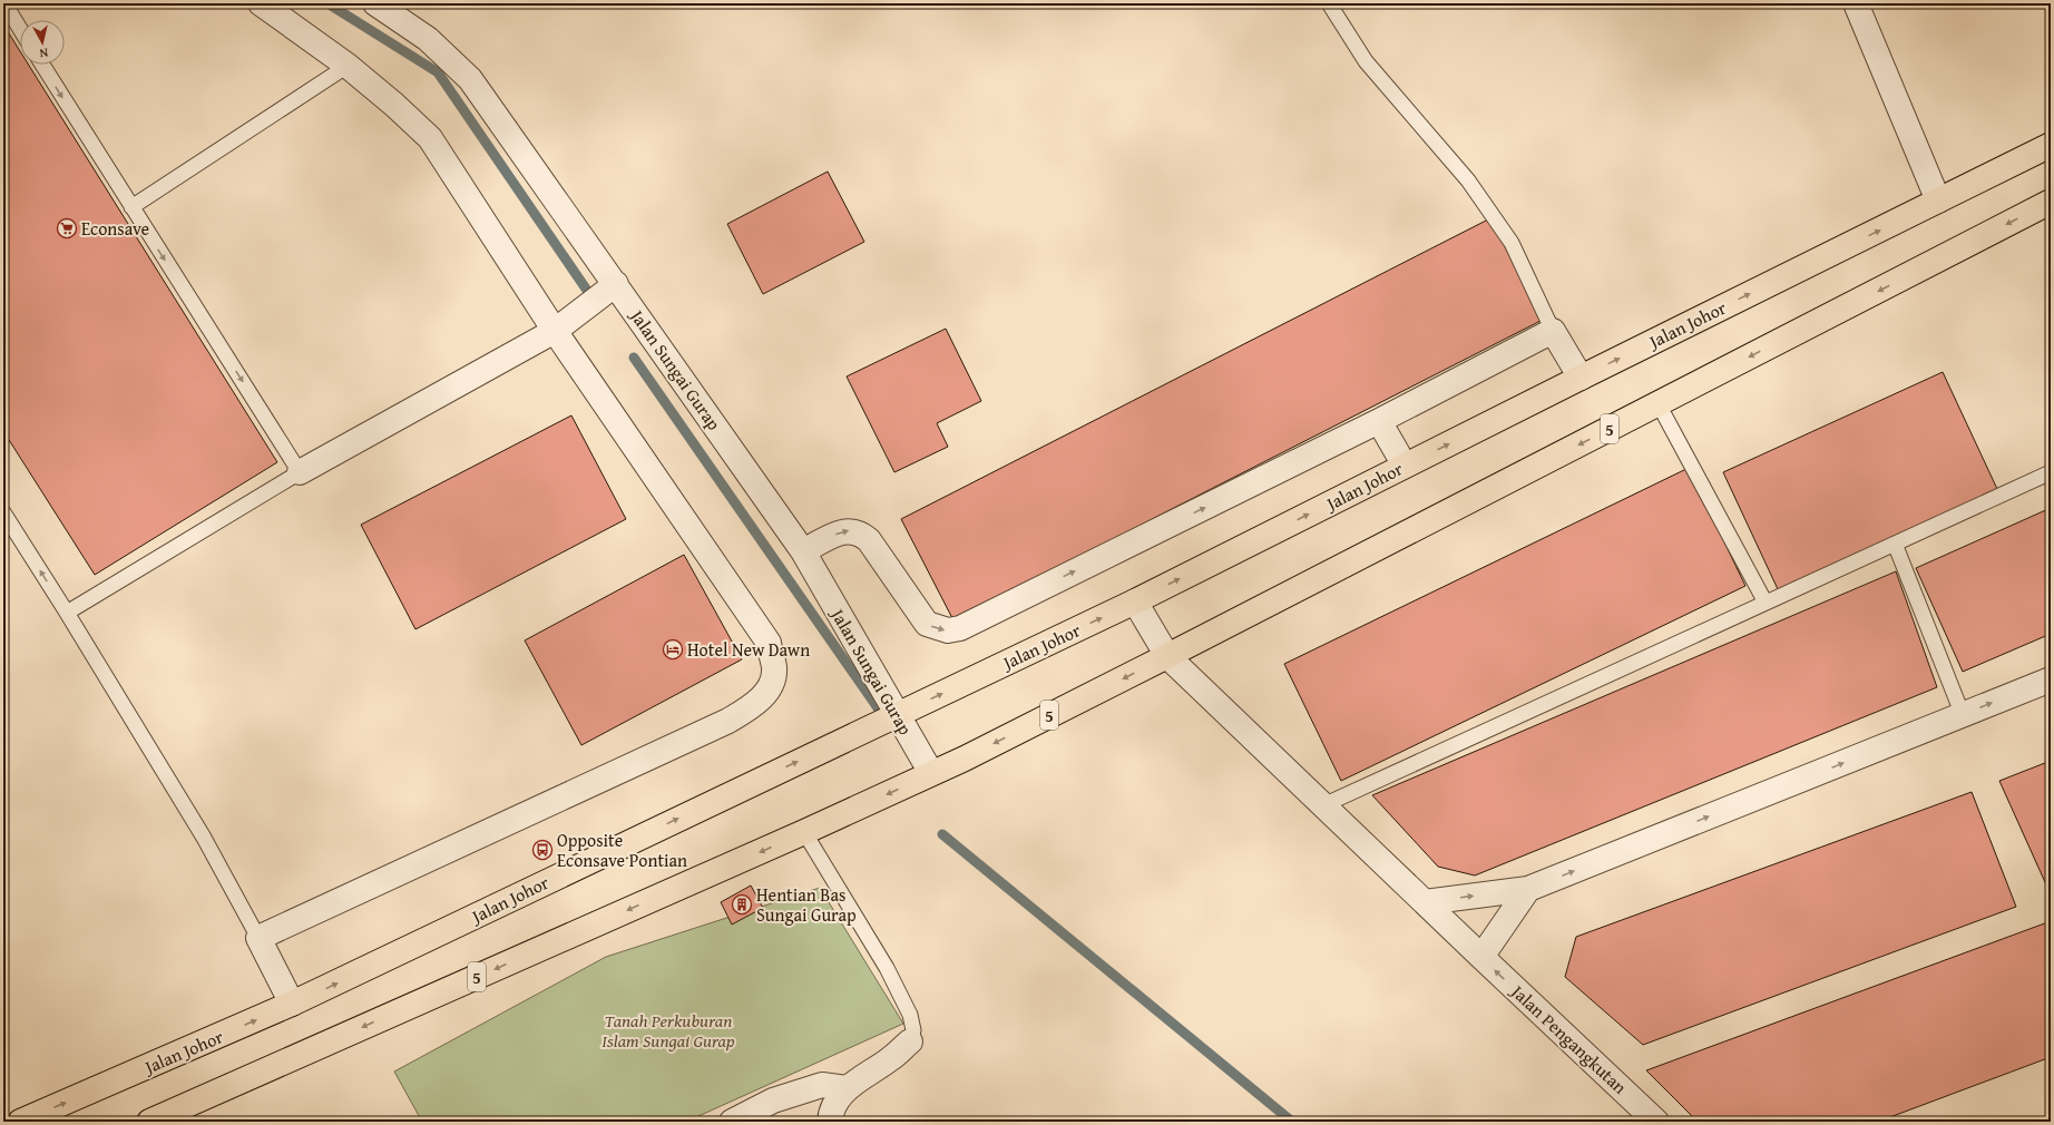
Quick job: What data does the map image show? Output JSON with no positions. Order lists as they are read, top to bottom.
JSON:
{
  "streets": {
    "highway": ["Jalan Johor", "5"],
    "street": ["Jalan Sungai Gurap", "Jalan Pengangkutan"]
  },
  "crossings": [
    ["Jalan Johor", "Jalan Sungai Gurap"],
    ["Jalan Johor", "Jalan Pengangkutan"],
    ["Jalan Sungai Gurap", "5"],
    ["5", "Jalan Pengangkutan"]
  ],
  "parks": ["Tanah Perkuburan Islam Sungai Gurap"],
  "places": {
    "supermarket": ["Econsave"],
    "hotel": ["Hotel New Dawn"],
    "bus stop": ["Opposite Econsave Pontian"],
    "building": ["Hentian Bas Sungai Gurap"]
  },
  "north": "bottom"
}
